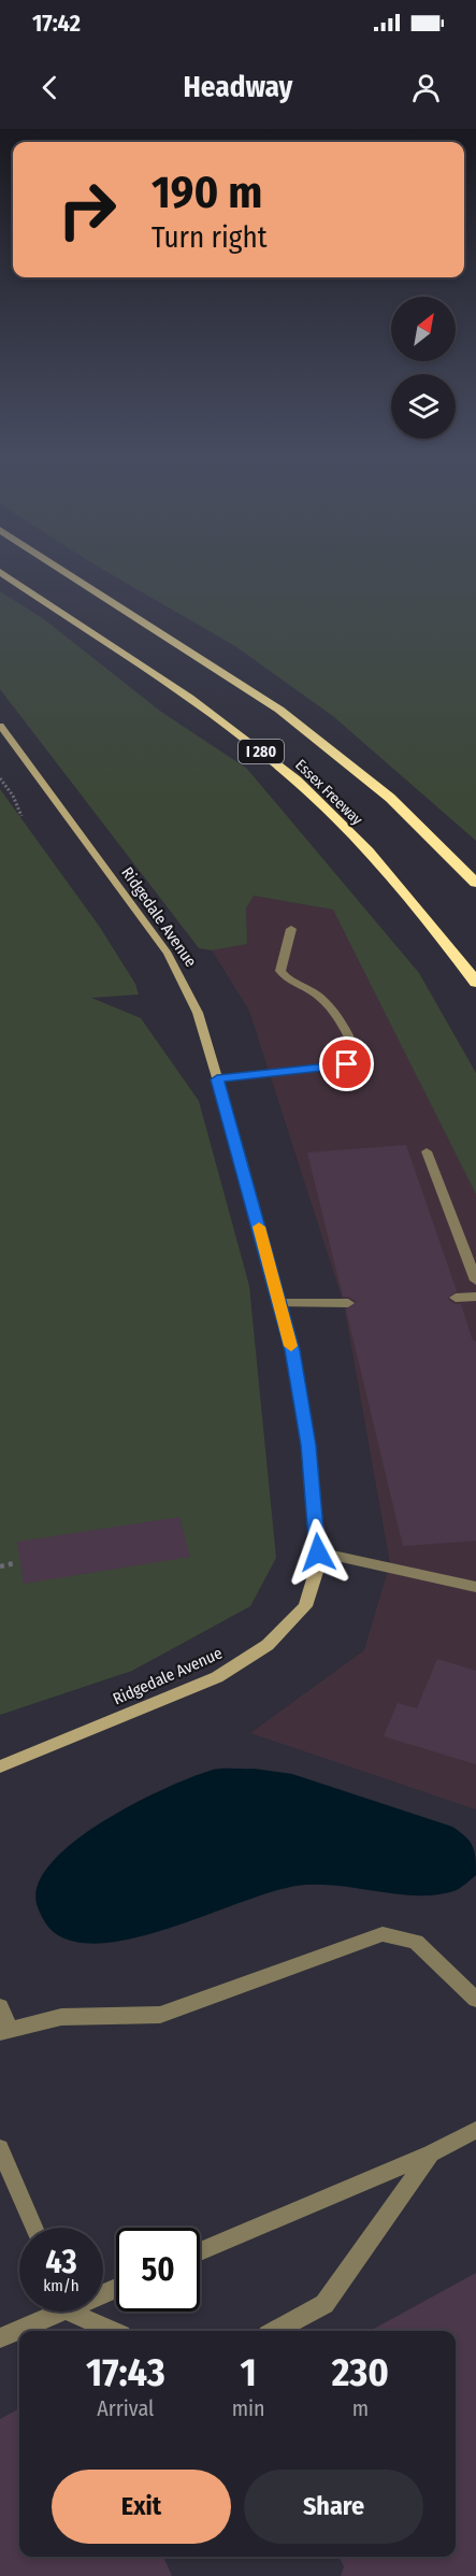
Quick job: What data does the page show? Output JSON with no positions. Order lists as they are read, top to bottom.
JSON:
{
  "streets": {
    "highway": ["I 280", "Essex Freeway"],
    "main road": ["Ridgedale Avenue"]
  },
  "north": "top right",
  "page": {
    "status": "17:42",
    "header": "Headway",
    "turn": ["190 m", "Turn right"],
    "speed": "43 km/h",
    "limit": "50",
    "eta": [
      "17:43",
      "Arrival",
      "1",
      "min",
      "230",
      "m"
    ],
    "buttons": ["Exit", "Share"]
  }
}
